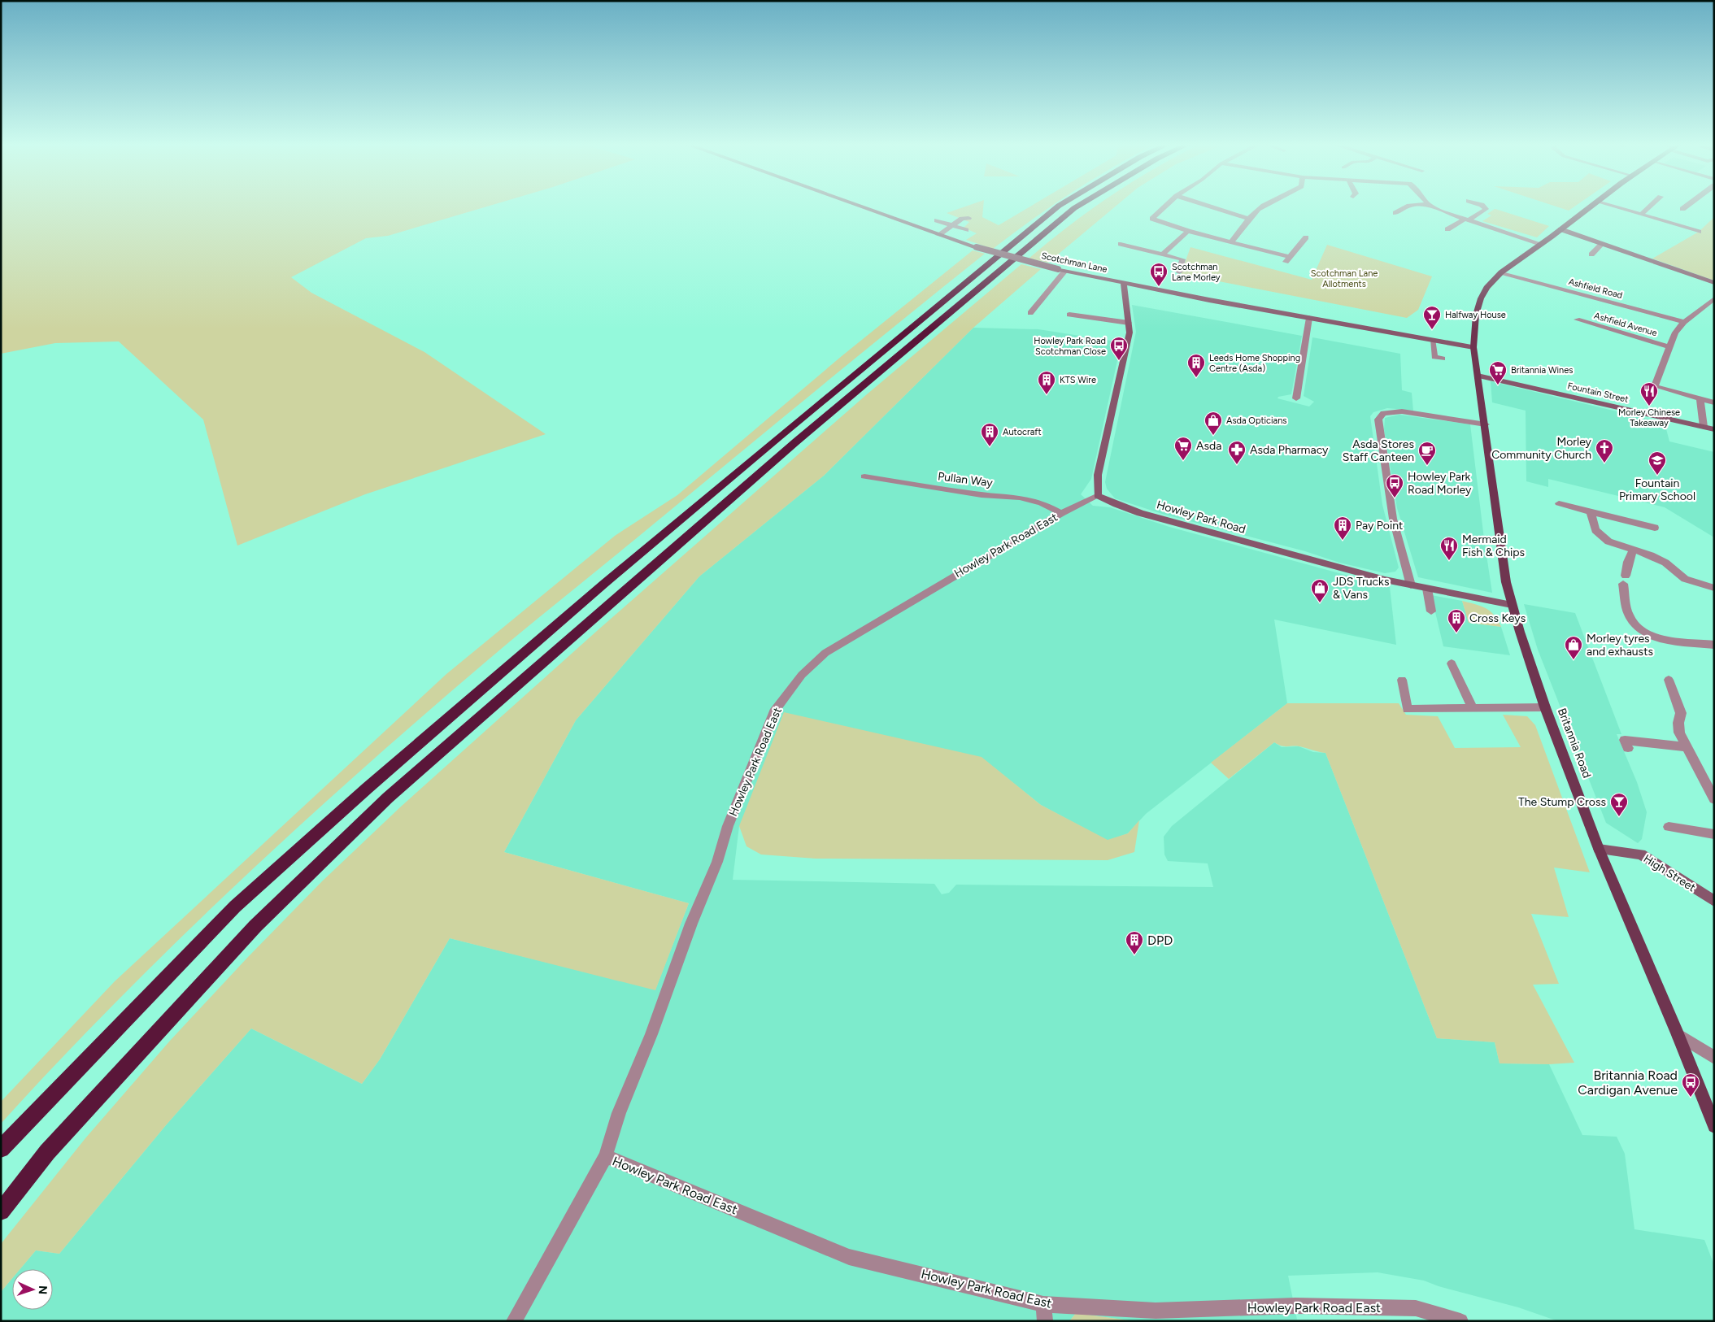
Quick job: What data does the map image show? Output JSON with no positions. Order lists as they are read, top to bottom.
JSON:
{
  "streets": {
    "main road": [
      "Scotchman Lane",
      "Fountain Street",
      "Howley Park Road",
      "Britannia Road",
      "High Street"
    ],
    "street": [
      "Ashfield Road",
      "Ashfield Avenue",
      "Pullan Way",
      "Howley Park Road East"
    ]
  },
  "crossings": [
    ["Scotchman Lane", "Britannia Road"],
    ["Ashfield Road", "Britannia Road"],
    ["Fountain Street", "Britannia Road"],
    ["Pullan Way", "Howley Park Road East"],
    ["Howley Park Road", "Howley Park Road East"],
    ["Howley Park Road", "Britannia Road"],
    ["Britannia Road", "High Street"]
  ],
  "parks": ["Scotchman Lane Allotments"],
  "places": {
    "bus stop": [
      "Scotchman Lane Morley",
      "Howley Park Road Scotchman Close",
      "Howley Park Road Morley",
      "Britannia Road Cardigan Avenue"
    ],
    "bar": ["Halfway House", "The Stump Cross"],
    "building": [
      "Leeds Home Shopping Centre (Asda)",
      "KTS Wire",
      "Autocraft",
      "Pay Point",
      "Cross Keys",
      "DPD"
    ],
    "supermarket": ["Britannia Wines", "Asda"],
    "restaurant": ["Morley Chinese Takeaway", "Mermaid Fish & Chips"],
    "shop": ["Asda Opticians", "JDS Trucks & Vans", "Morley tyres and exhausts"],
    "church": ["Morley Community Church"],
    "pharmacy": ["Asda Pharmacy"],
    "cafe": ["Asda Stores Staff Canteen"],
    "school or university": ["Fountain Primary School"]
  },
  "north": "right"
}
